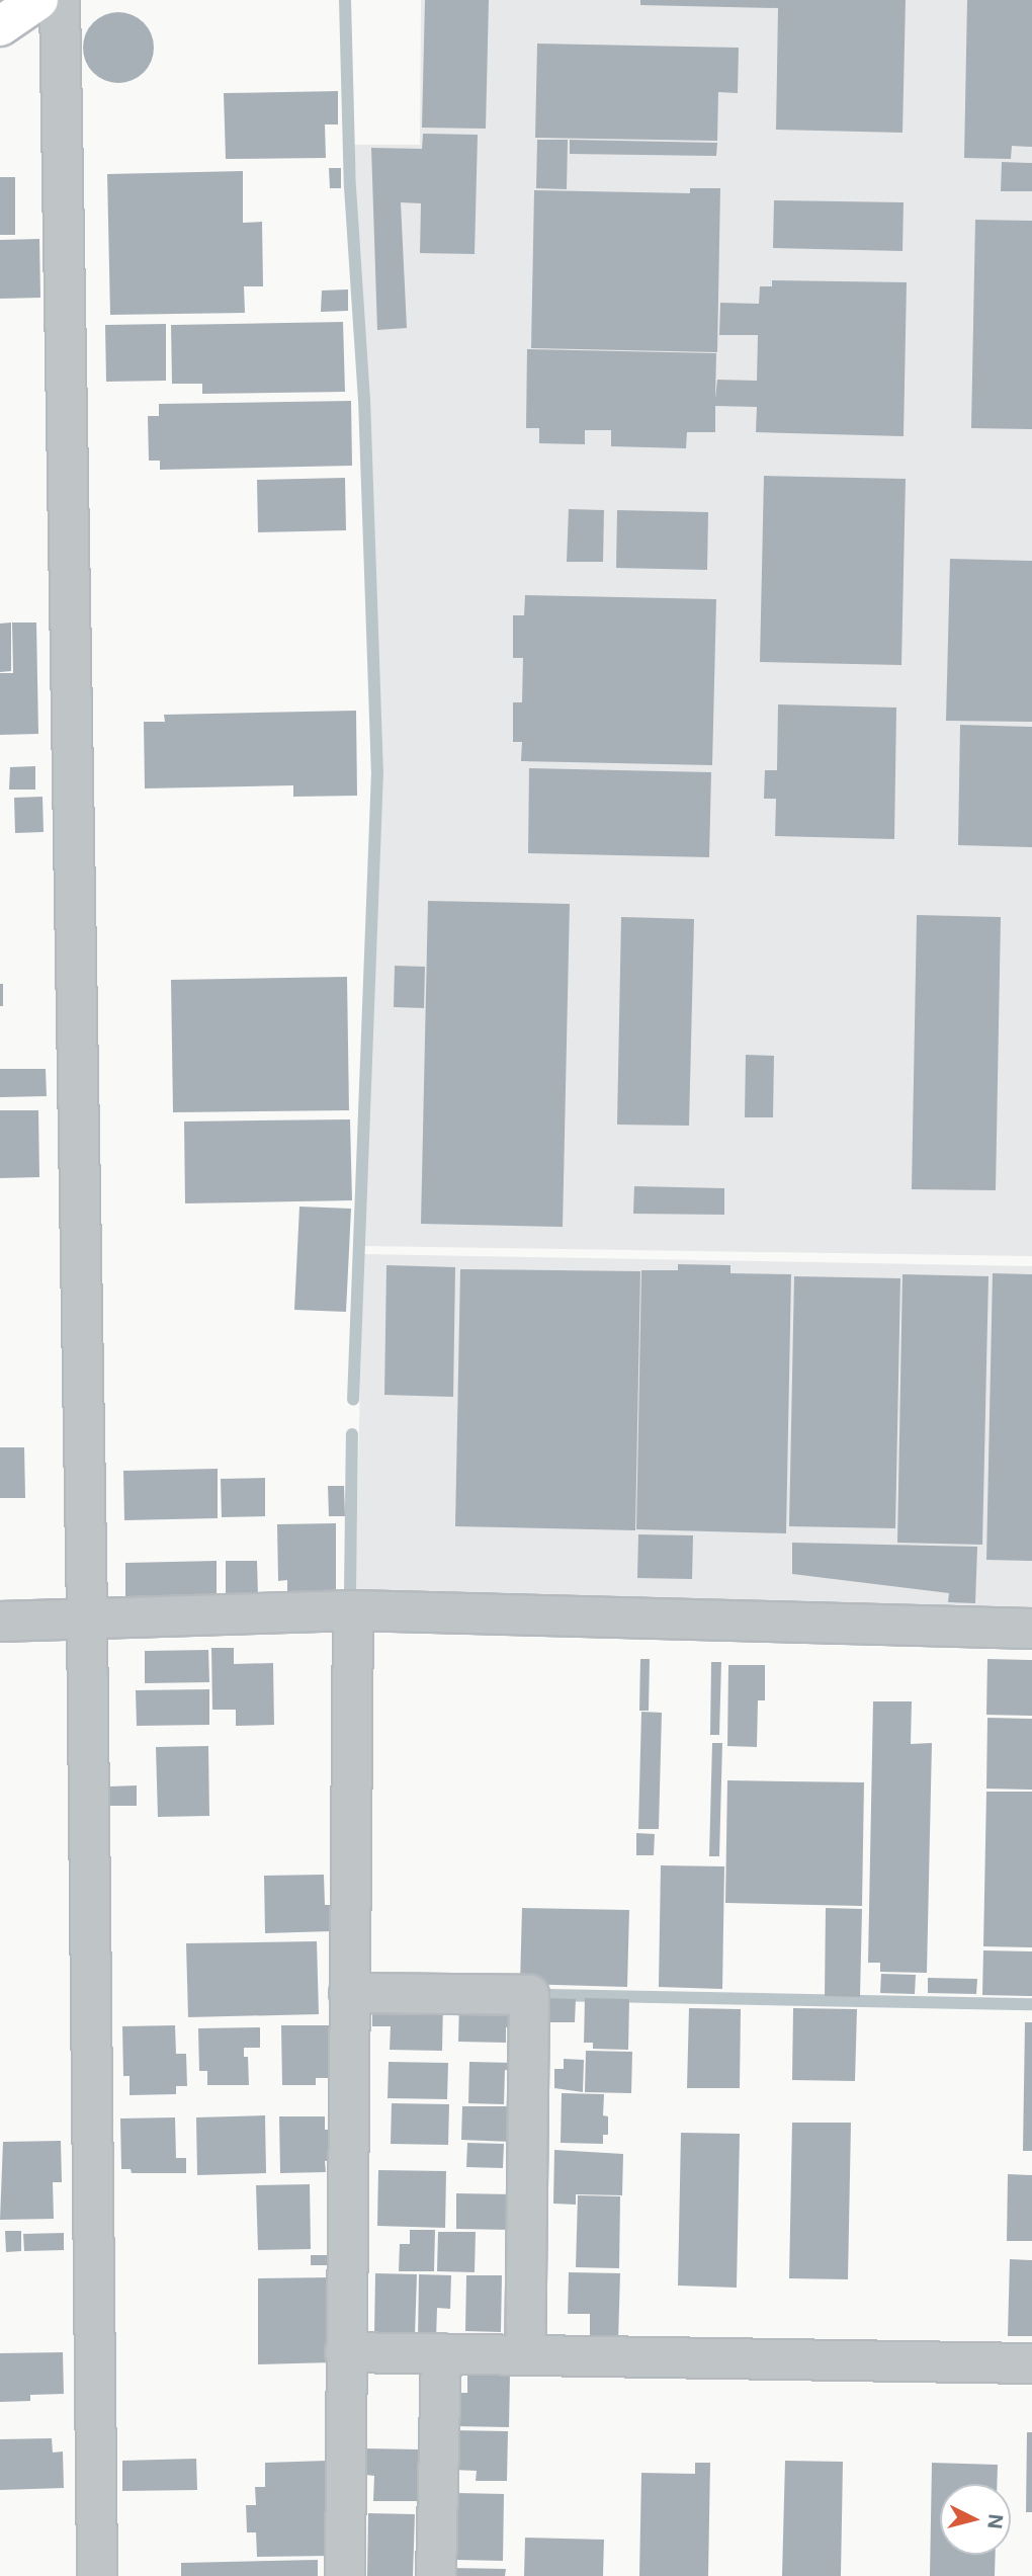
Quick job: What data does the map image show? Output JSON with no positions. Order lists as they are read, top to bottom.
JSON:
{
  "north": "right"
}
